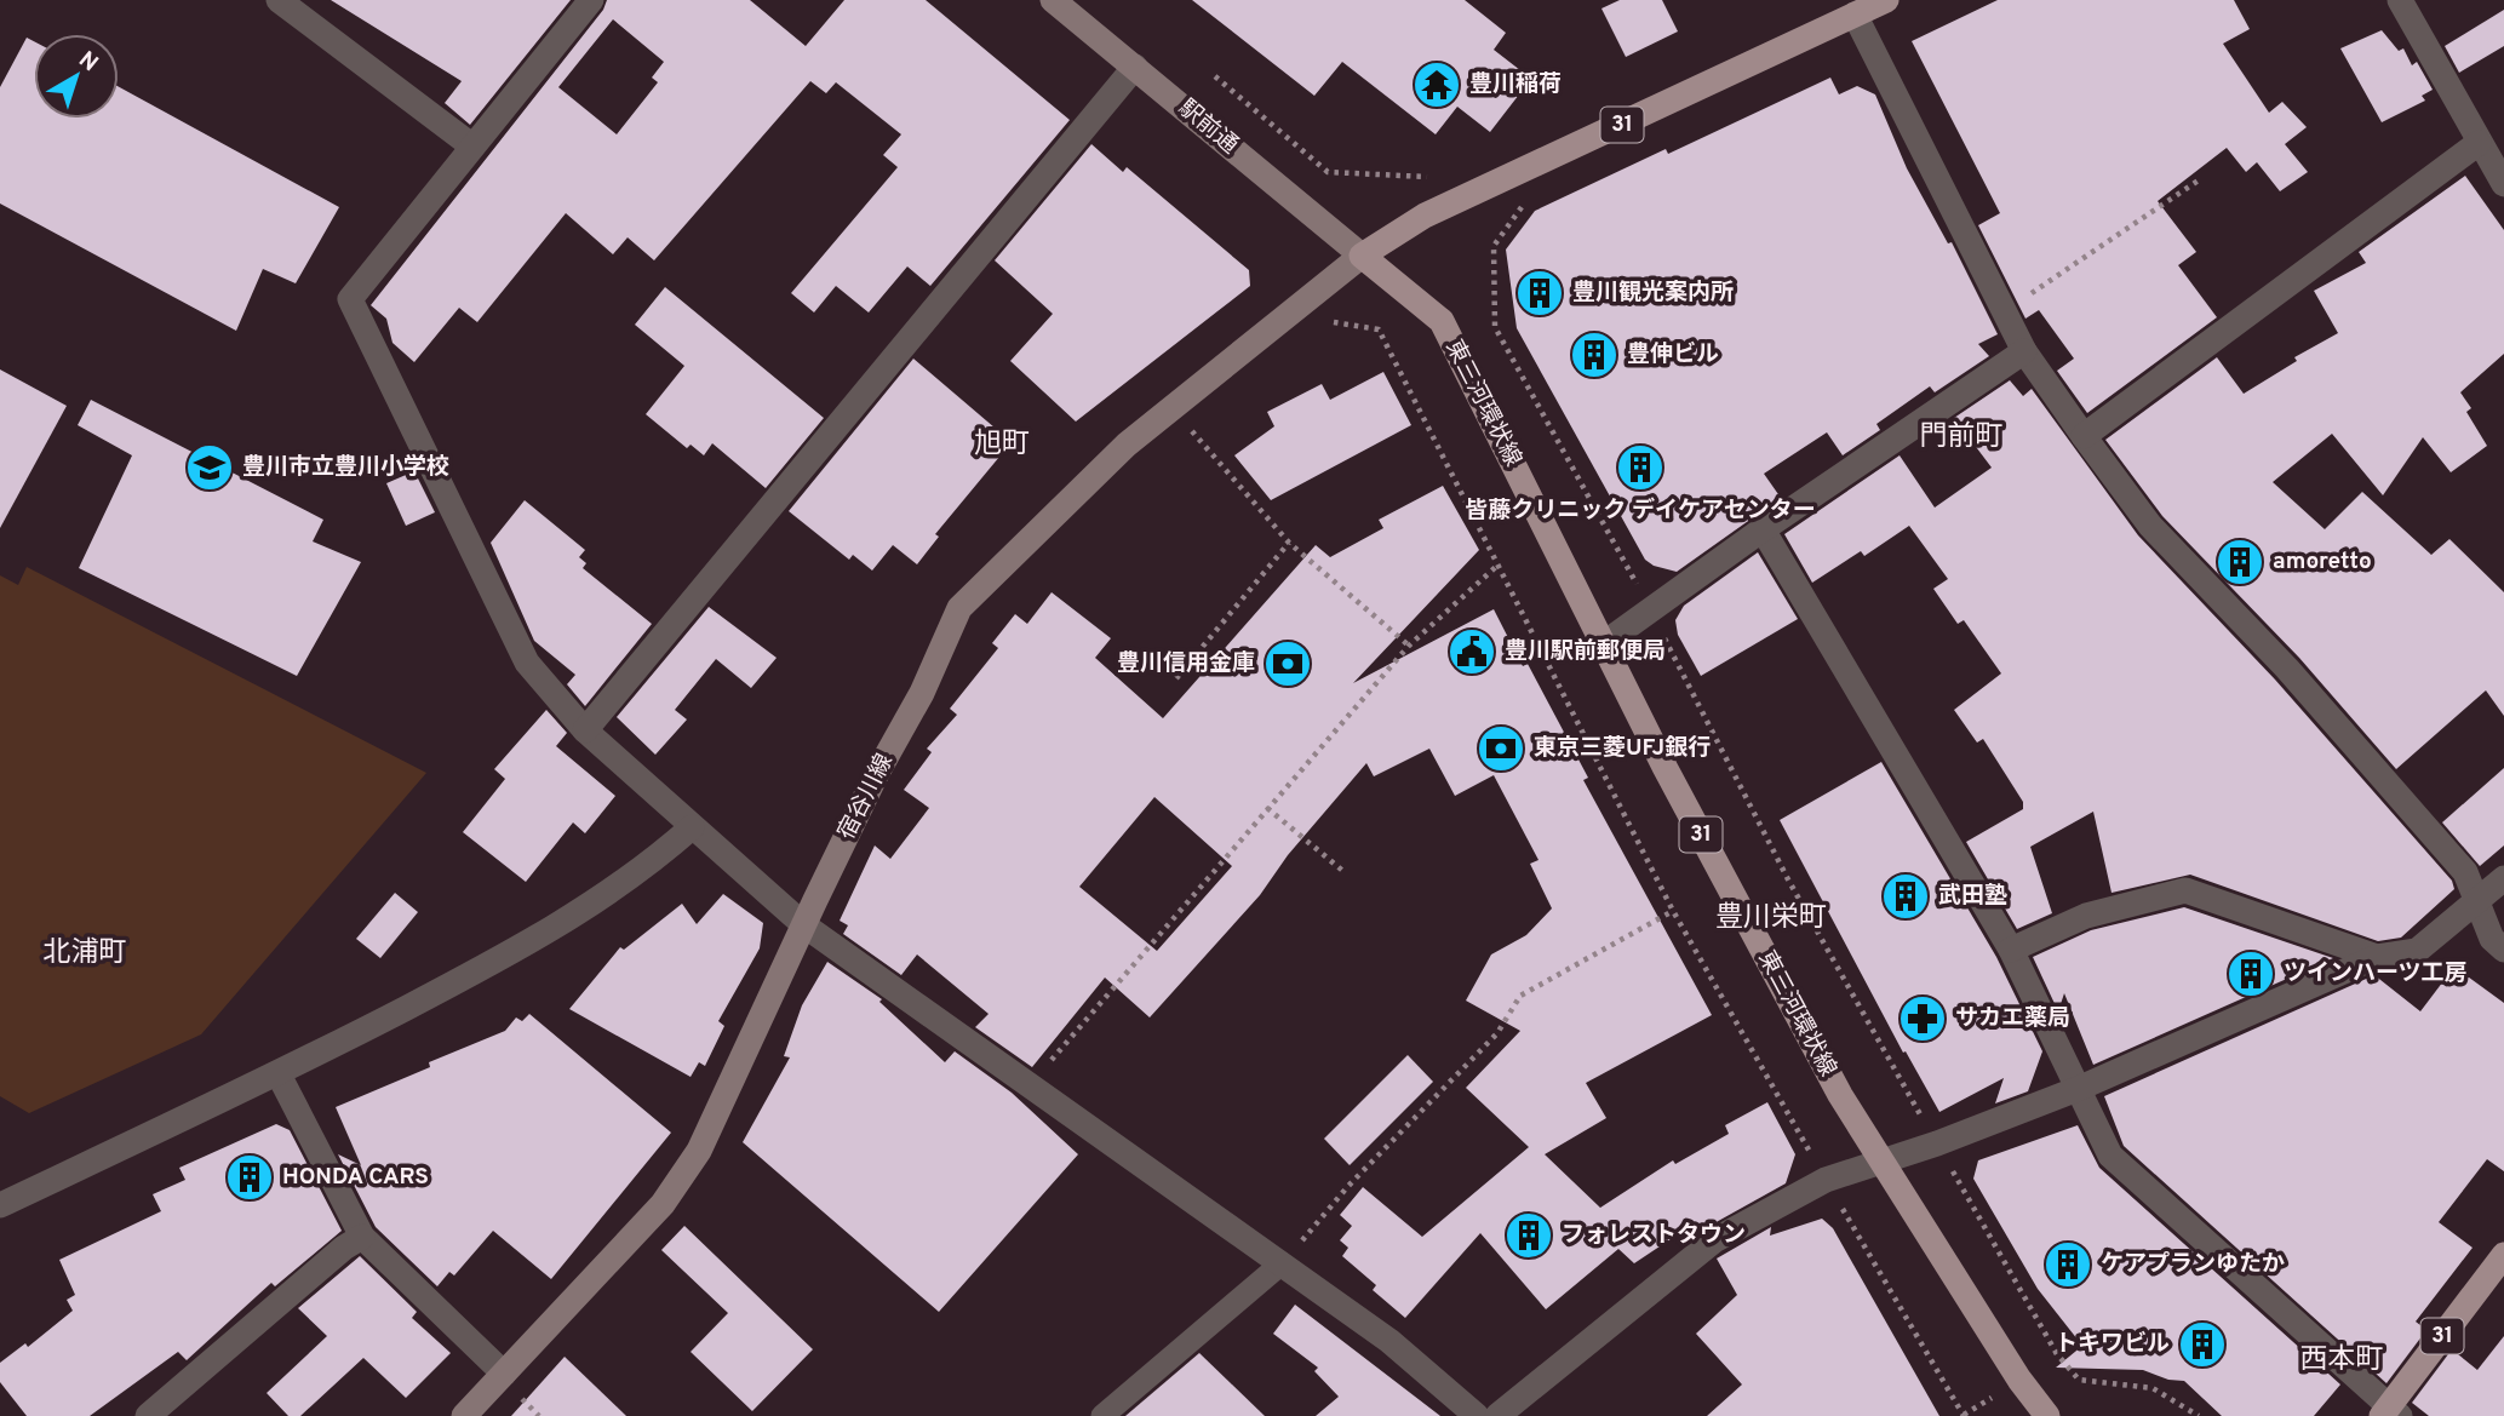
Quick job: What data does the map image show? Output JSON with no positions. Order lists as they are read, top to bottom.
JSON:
{
  "streets": {
    "main road": [
      "31",
      "駅前通",
      "東三河環状線",
      "宿谷川線"
    ]
  },
  "crossings": [
    ["31", "駅前通"],
    ["31", "東三河環状線"],
    ["31", "宿谷川線"],
    ["駅前通", "東三河環状線"],
    ["駅前通", "宿谷川線"],
    ["東三河環状線", "宿谷川線"]
  ],
  "districts": [
    "門前町",
    "旭町",
    "豊川栄町",
    "北浦町",
    "西本町"
  ],
  "places": {
    "temple": ["豊川稲荷"],
    "building": [
      "豊川観光案内所",
      "豊伸ビル",
      "皆藤クリニック デイケアセンター",
      "amoretto",
      "武田塾",
      "ツインハーツ工房",
      "HONDA CARS",
      "フォレストタウン",
      "ケアプランゆたか",
      "トキワビル"
    ],
    "school or university": ["豊川市立豊川小学校"],
    "public building": ["豊川駅前郵便局"],
    "bank": ["豊川信用金庫", "東京三菱UFJ銀行"],
    "pharmacy": ["サカエ薬局"]
  },
  "north": "top right"
}
